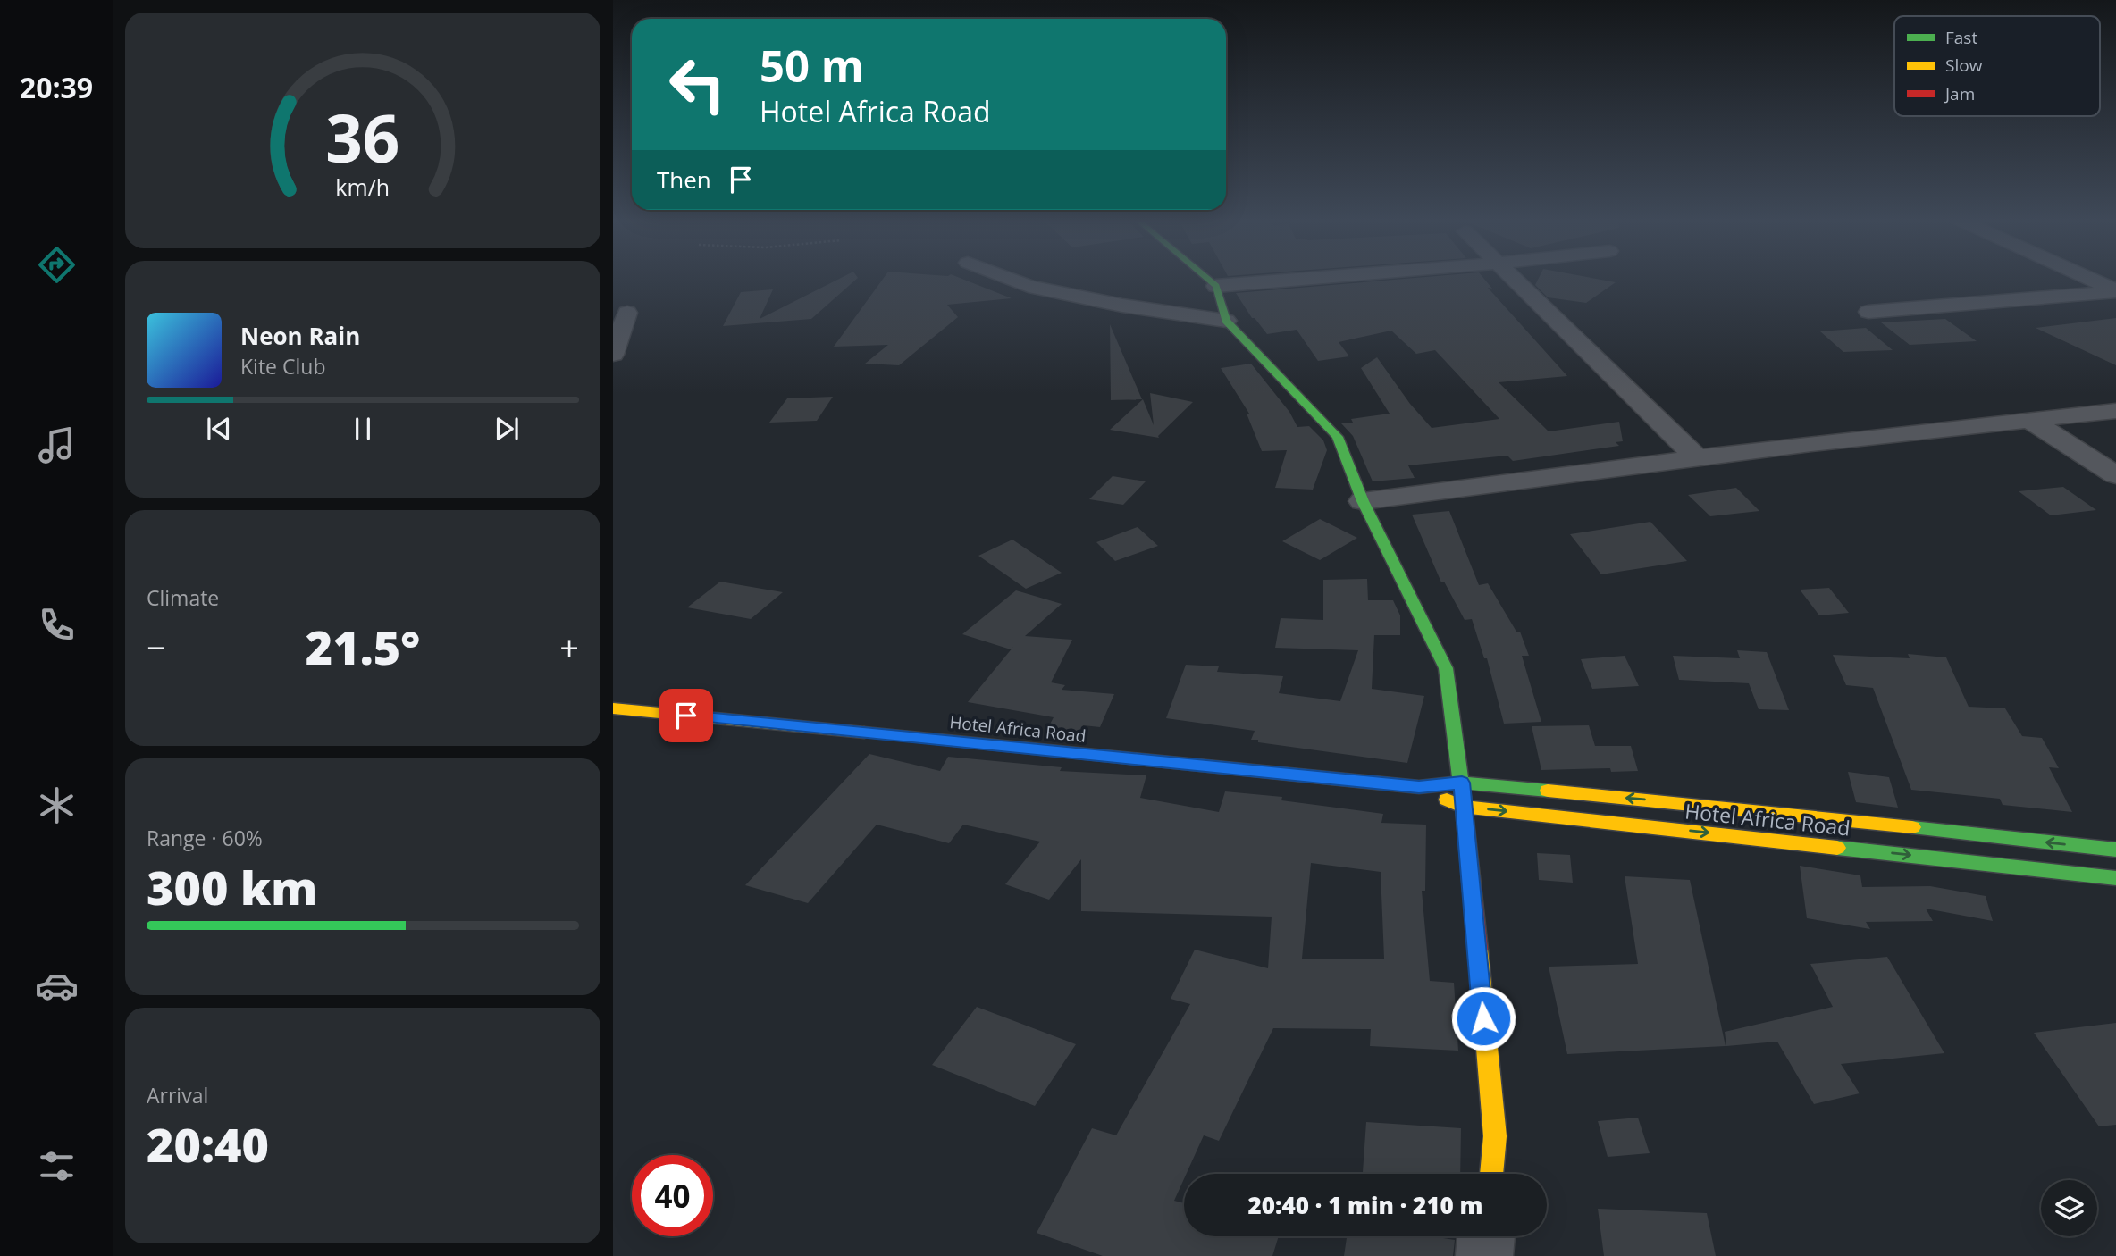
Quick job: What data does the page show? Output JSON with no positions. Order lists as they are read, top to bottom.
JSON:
{
  "streets": {
    "street": ["Hotel Africa Road"]
  },
  "legend": ["Fast", "Slow", "Jam"],
  "page": {
    "tabs": "20:39",
    "turn": ["50 m", "Hotel Africa Road"],
    "then": "Then",
    "song": ["Neon Rain", "Kite Club"],
    "tile": [
      "Climate",
      ["Range · 60%", "300 km"],
      ["Arrival", "20:40"]
    ],
    "heat": ["−", "21.5°", "+"],
    "limit": "40",
    "trip": "20:40 · 1 min · 210 m",
    "gauge": ["36", "km/h"]
  }
}
